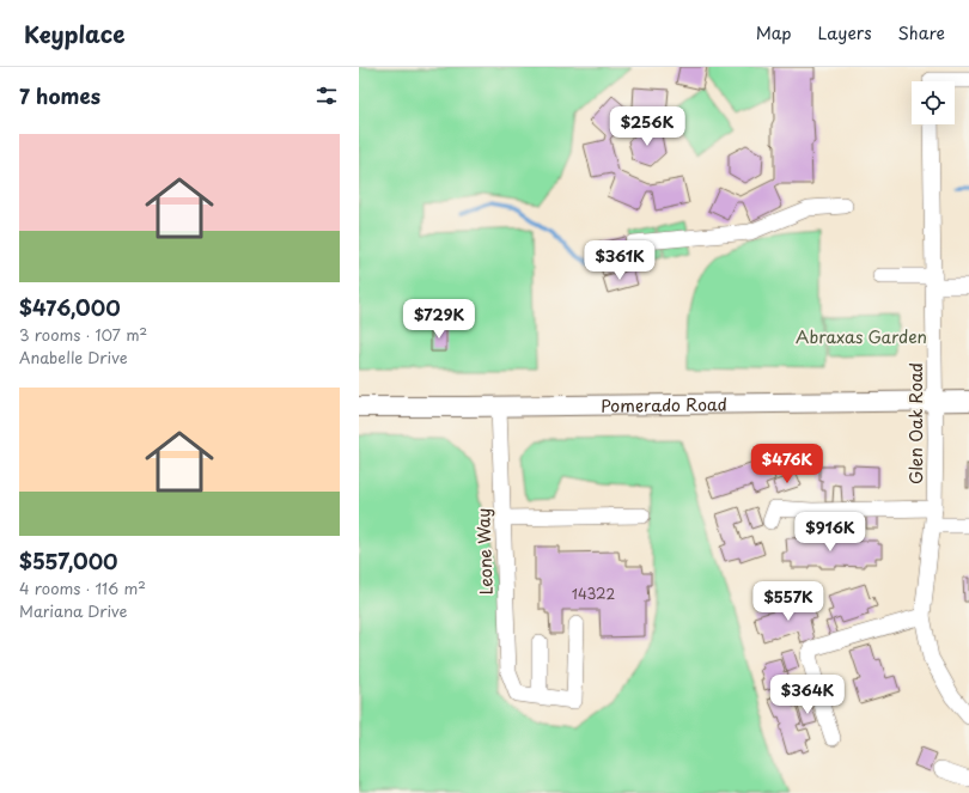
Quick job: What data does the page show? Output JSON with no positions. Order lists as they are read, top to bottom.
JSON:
{
  "streets": {
    "main road": ["Pomerado Road"],
    "street": ["Glen Oak Road", "Leone Way"]
  },
  "crossings": [
    ["Pomerado Road", "Glen Oak Road"],
    ["Pomerado Road", "Leone Way"]
  ],
  "parks": ["Abraxas Garden"],
  "house_numbers": ["14322"],
  "page": {
    "header": "Keyplace",
    "nav": ["Map", "Layers", "Share"],
    "heading": "7 homes",
    "price": [
      "$256K",
      "$361K",
      "$729K",
      "$476K",
      "$916K",
      "$557K",
      "$364K"
    ],
    "list": [
      {
        "name": "$476,000",
        "note": "3 rooms · 107 m² · Anabelle Drive"
      },
      {
        "name": "$557,000",
        "note": "4 rooms · 116 m² · Mariana Drive"
      }
    ]
  }
}
